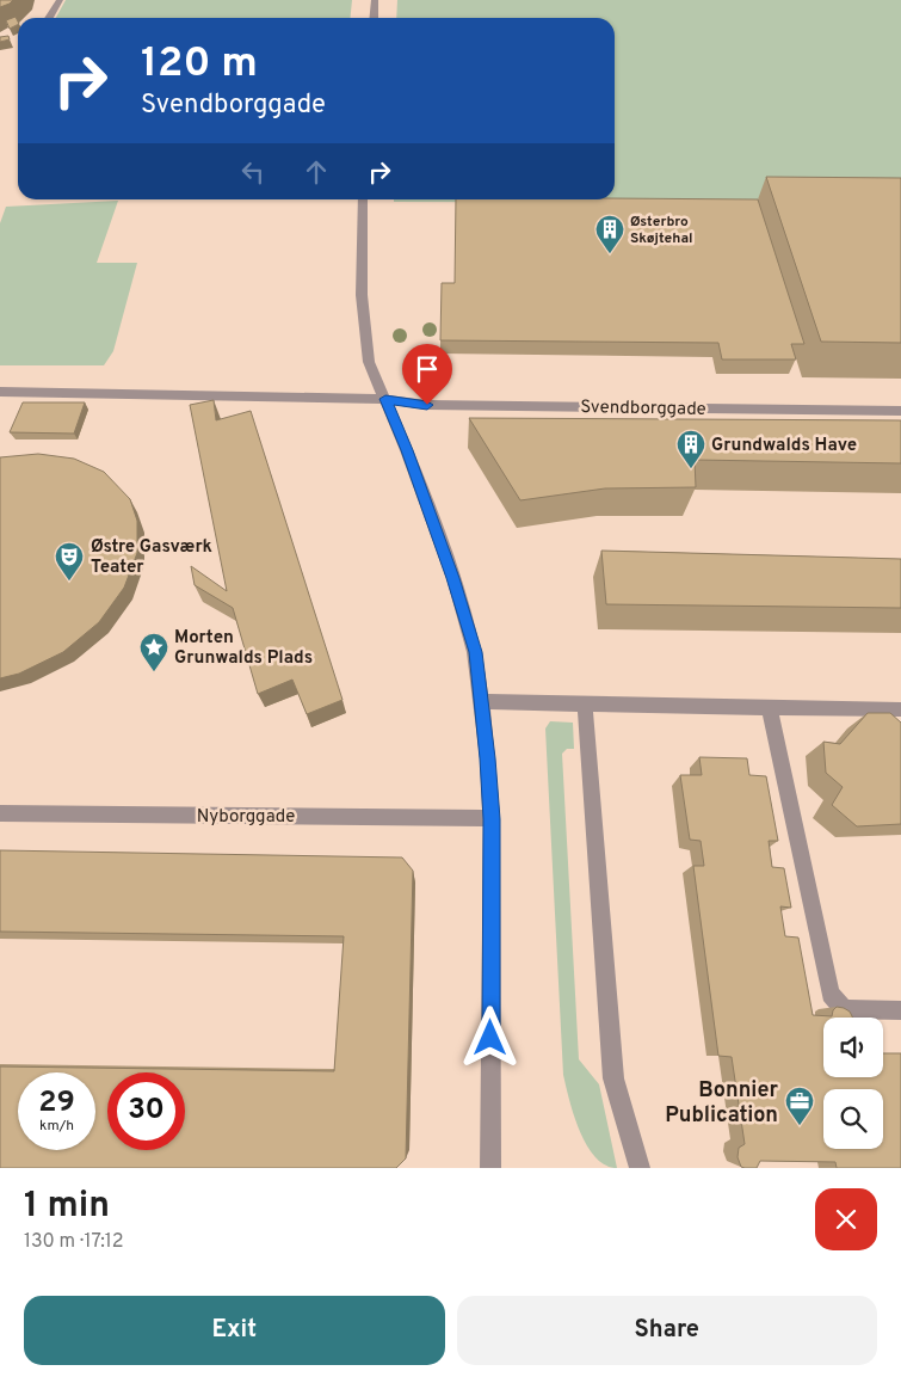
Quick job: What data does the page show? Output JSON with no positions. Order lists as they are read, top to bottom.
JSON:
{
  "streets": {
    "street": ["Svendborggade", "Nyborggade"]
  },
  "places": {
    "building": ["Østerbro Skøjtehal", "Grundwalds Have"],
    "theatre": ["Østre Gasværk Teater"],
    "place": ["Morten Grunwalds Plads"],
    "office": ["Bonnier Publication"]
  },
  "page": {
    "turn": ["120 m", "Svendborggade"],
    "speed": "29 km/h",
    "limit": "30",
    "heading": ["1 min", "130 m · 17:12"],
    "buttons": ["Exit", "Share"]
  }
}
